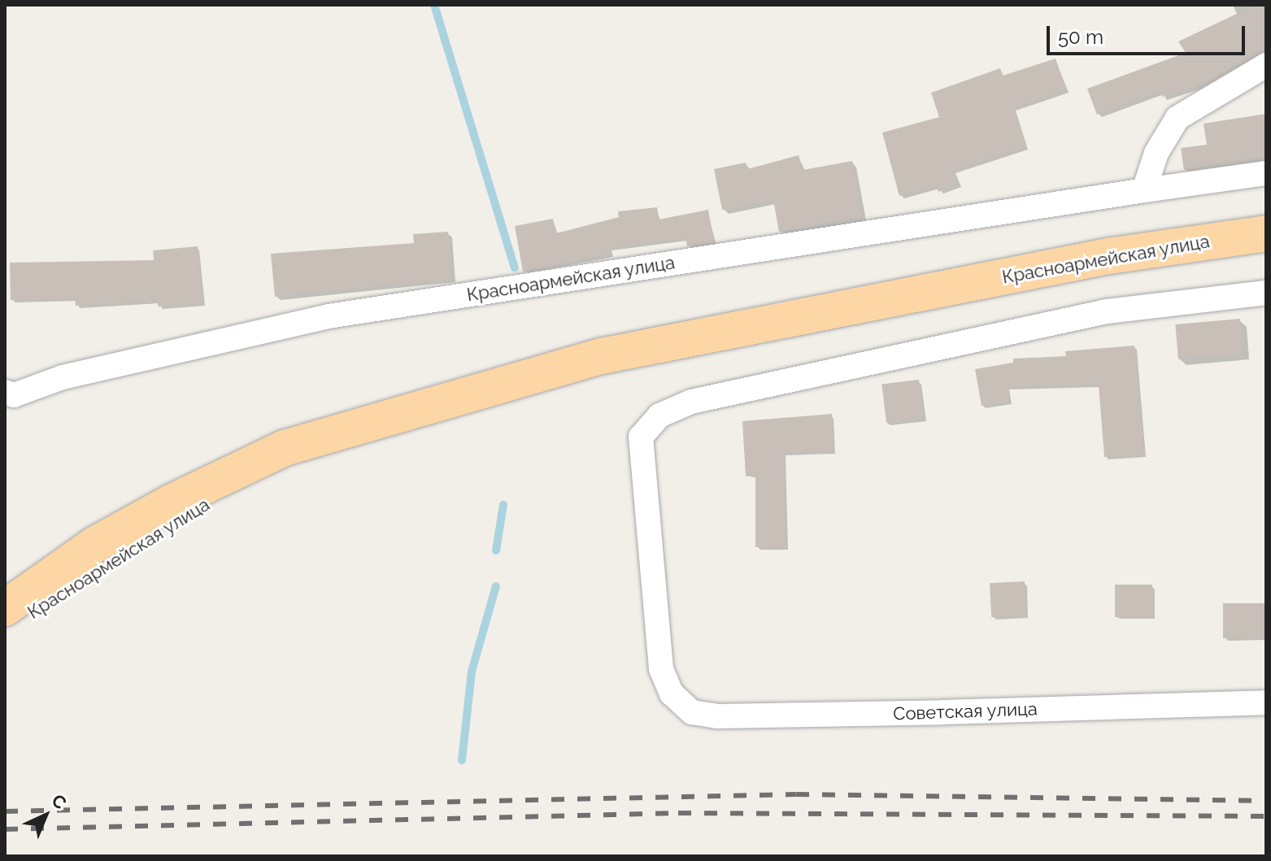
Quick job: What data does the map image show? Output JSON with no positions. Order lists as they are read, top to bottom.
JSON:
{
  "streets": {
    "main road": ["Красноармейская улица"],
    "street": ["Советская улица"]
  },
  "scale_bar": "50 m",
  "north": "top right"
}
